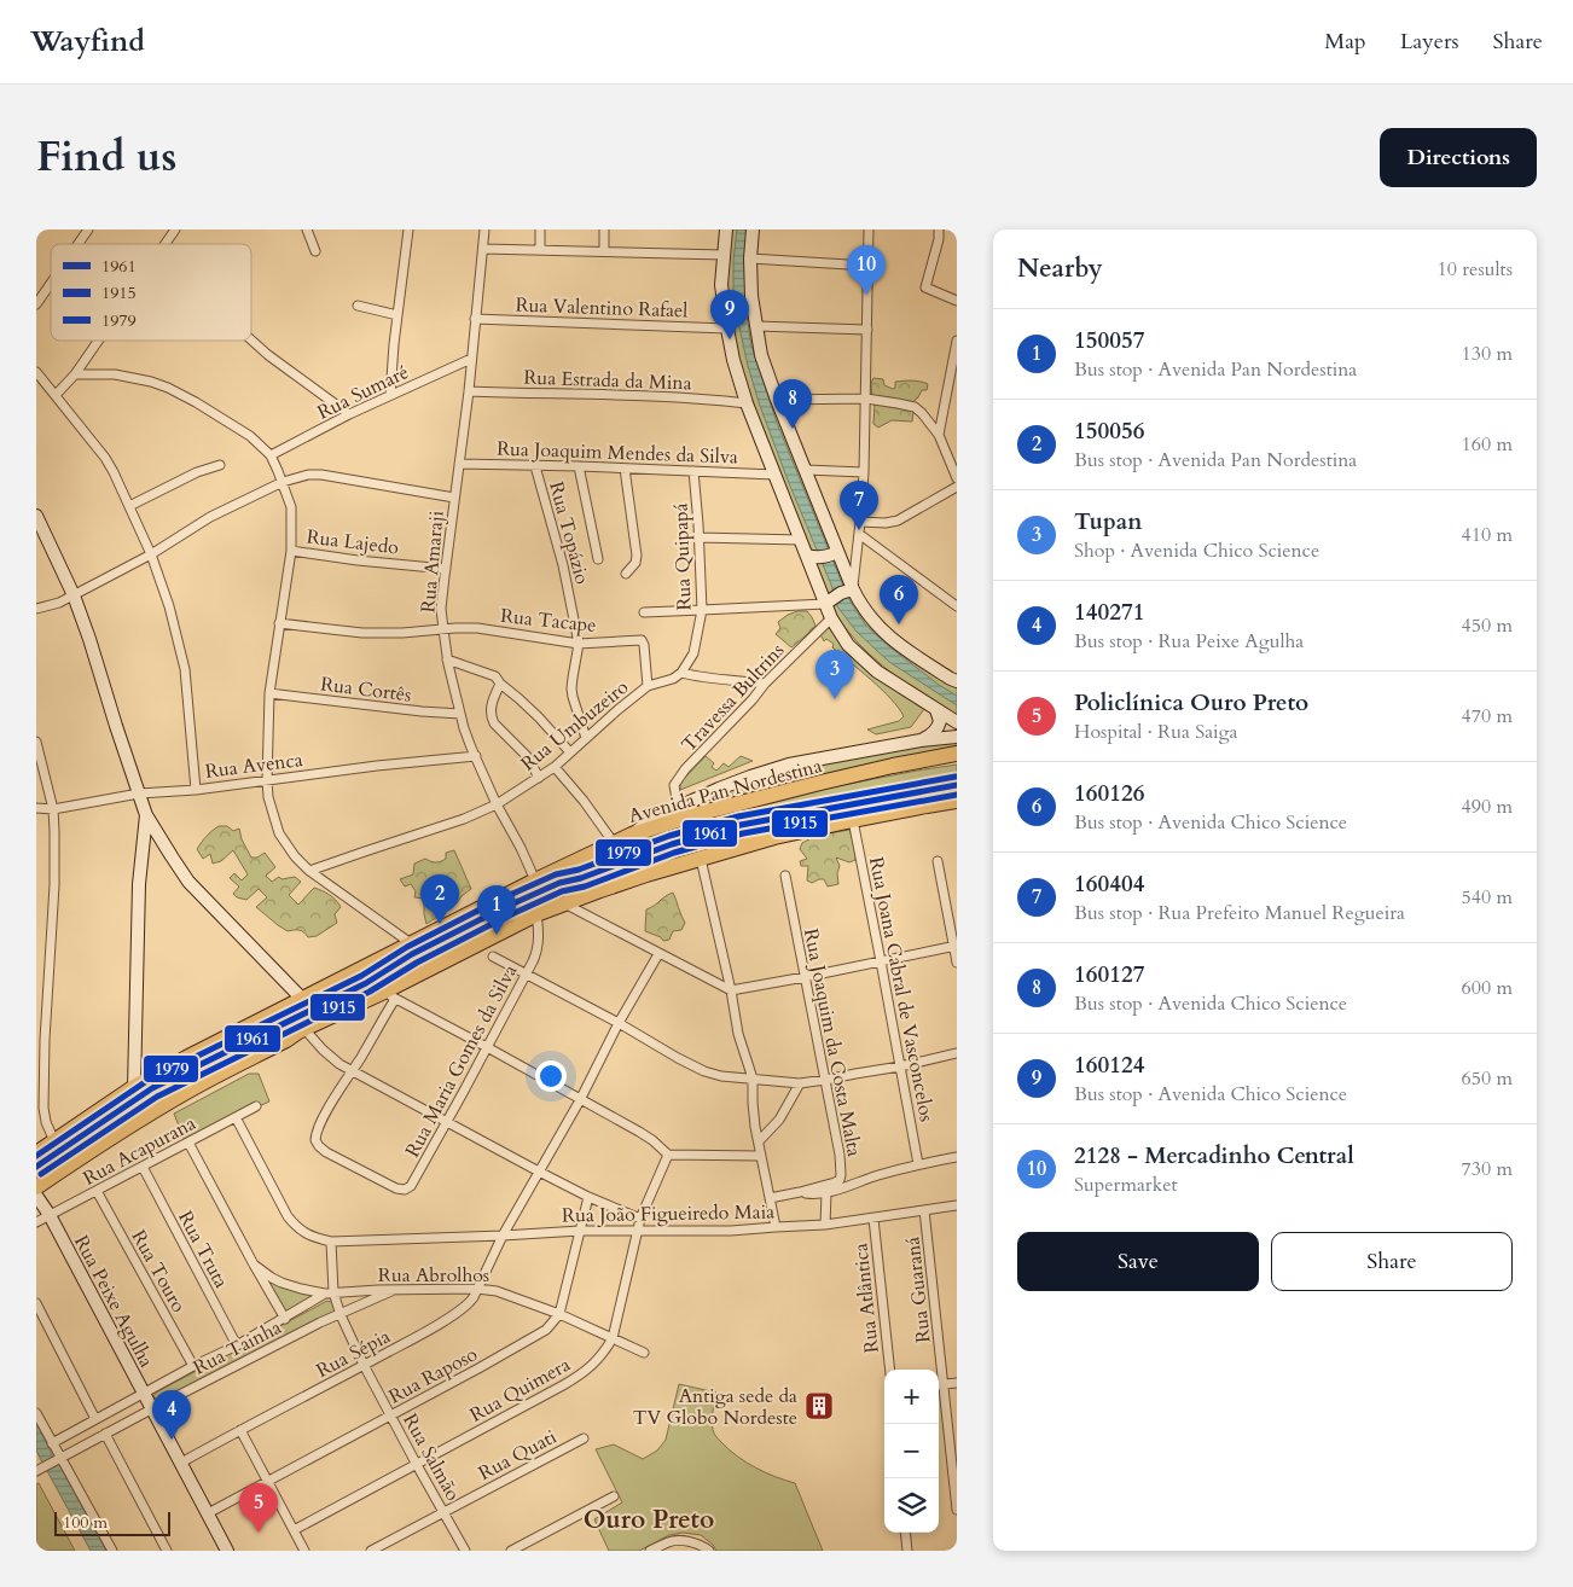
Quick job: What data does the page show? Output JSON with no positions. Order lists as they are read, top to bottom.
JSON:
{
  "streets": {
    "highway": ["Avenida Pan Nordestina"],
    "main road": ["Rua Peixe Agulha"],
    "street": [
      "Rua Valentino Rafael",
      "Rua Estrada da Mina",
      "Rua Sumaré",
      "Rua Joaquim Mendes da Silva",
      "Rua Topázio",
      "Rua Lajedo",
      "Rua Quipapá",
      "Rua Amaraji",
      "Rua Tacape",
      "Rua Cortês",
      "Travessa Bultrins",
      "Rua Umbuzeiro",
      "Rua Avenca",
      "Rua Joana Cabral de Vasconcelos",
      "Rua Joaquim da Costa Malta",
      "Rua Maria Gomes da Silva",
      "Rua Acapurana",
      "Rua João Figueiredo Maia",
      "Rua Truta",
      "Rua Touro",
      "Rua Abrolhos",
      "Rua Guaraná",
      "Rua Atlântica",
      "Rua Tainha",
      "Rua Sépia",
      "Rua Raposo",
      "Rua Quimera",
      "Rua Quati",
      "Rua Salmão"
    ]
  },
  "crossings": [
    ["Rua Valentino Rafael", "Rua Amaraji"],
    ["Rua Estrada da Mina", "Rua Amaraji"],
    ["Rua Sumaré", "Rua Amaraji"],
    ["Rua Joaquim Mendes da Silva", "Rua Topázio"],
    ["Rua Joaquim Mendes da Silva", "Rua Quipapá"],
    ["Rua Joaquim Mendes da Silva", "Rua Amaraji"],
    ["Rua Topázio", "Rua Tacape"],
    ["Rua Lajedo", "Rua Amaraji"],
    ["Rua Quipapá", "Rua Umbuzeiro"],
    ["Rua Amaraji", "Rua Tacape"],
    ["Rua Amaraji", "Rua Cortês"],
    ["Rua Amaraji", "Rua Umbuzeiro"],
    ["Rua Amaraji", "Rua Avenca"],
    ["Rua Amaraji", "Avenida Pan Nordestina"],
    ["Rua Tacape", "Rua Umbuzeiro"],
    ["Rua Acapurana", "Rua João Figueiredo Maia"],
    ["Rua Acapurana", "Rua Truta"],
    ["Rua Acapurana", "Rua Touro"],
    ["Rua Acapurana", "Rua Abrolhos"],
    ["Rua Acapurana", "Rua Peixe Agulha"],
    ["Rua João Figueiredo Maia", "Rua Guaraná"],
    ["Rua João Figueiredo Maia", "Rua Atlântica"],
    ["Rua João Figueiredo Maia", "Rua Sépia"],
    ["Rua João Figueiredo Maia", "Rua Quimera"],
    ["Rua João Figueiredo Maia", "Rua Salmão"],
    ["Rua Truta", "Rua Tainha"],
    ["Rua Touro", "Rua Tainha"],
    ["Rua Abrolhos", "Rua Tainha"],
    ["Rua Abrolhos", "Rua Sépia"],
    ["Rua Abrolhos", "Rua Raposo"],
    ["Rua Abrolhos", "Rua Quimera"],
    ["Rua Abrolhos", "Rua Salmão"],
    ["Rua Peixe Agulha", "Rua Tainha"],
    ["Rua Peixe Agulha", "Rua Sépia"],
    ["Rua Peixe Agulha", "Rua Raposo"],
    ["Rua Tainha", "Rua Salmão"],
    ["Rua Sépia", "Rua Salmão"],
    ["Rua Raposo", "Rua Salmão"],
    ["Rua Quimera", "Rua Salmão"],
    ["Rua Quati", "Rua Salmão"]
  ],
  "districts": ["Ouro Preto"],
  "places": {
    "building": ["Antiga sede da TV Globo Nordeste"]
  },
  "lines": ["transit line 1979", "transit line 1961", "transit line 1915"],
  "legend": ["1961", "1915", "1979"],
  "scale_bar": "100 m",
  "page": {
    "header": "Wayfind",
    "nav": ["Map", "Layers", "Share"],
    "title": "Find us",
    "buttons": [
      "Directions",
      ["Save", "Share"]
    ],
    "heading": ["Nearby", "10 results"],
    "pins": [
      "10",
      "9",
      "8",
      "7",
      "6",
      "3",
      "2",
      "1",
      "4",
      "5"
    ],
    "list": [
      {
        "mark": "1",
        "name": "150057",
        "note": "Bus stop · Avenida Pan Nordestina",
        "value": "130 m"
      },
      {
        "mark": "2",
        "name": "150056",
        "note": "Bus stop · Avenida Pan Nordestina",
        "value": "160 m"
      },
      {
        "mark": "3",
        "name": "Tupan",
        "note": "Shop · Avenida Chico Science",
        "value": "410 m"
      },
      {
        "mark": "4",
        "name": "140271",
        "note": "Bus stop · Rua Peixe Agulha",
        "value": "450 m"
      },
      {
        "mark": "5",
        "name": "Policlínica Ouro Preto",
        "note": "Hospital · Rua Saiga",
        "value": "470 m"
      },
      {
        "mark": "6",
        "name": "160126",
        "note": "Bus stop · Avenida Chico Science",
        "value": "490 m"
      },
      {
        "mark": "7",
        "name": "160404",
        "note": "Bus stop · Rua Prefeito Manuel Regueira",
        "value": "540 m"
      },
      {
        "mark": "8",
        "name": "160127",
        "note": "Bus stop · Avenida Chico Science",
        "value": "600 m"
      },
      {
        "mark": "9",
        "name": "160124",
        "note": "Bus stop · Avenida Chico Science",
        "value": "650 m"
      },
      {
        "mark": "10",
        "name": "2128 - Mercadinho Central",
        "note": "Supermarket",
        "value": "730 m"
      }
    ],
    "map_buttons": ["+", "−"],
    "scale": "100 m"
  }
}
